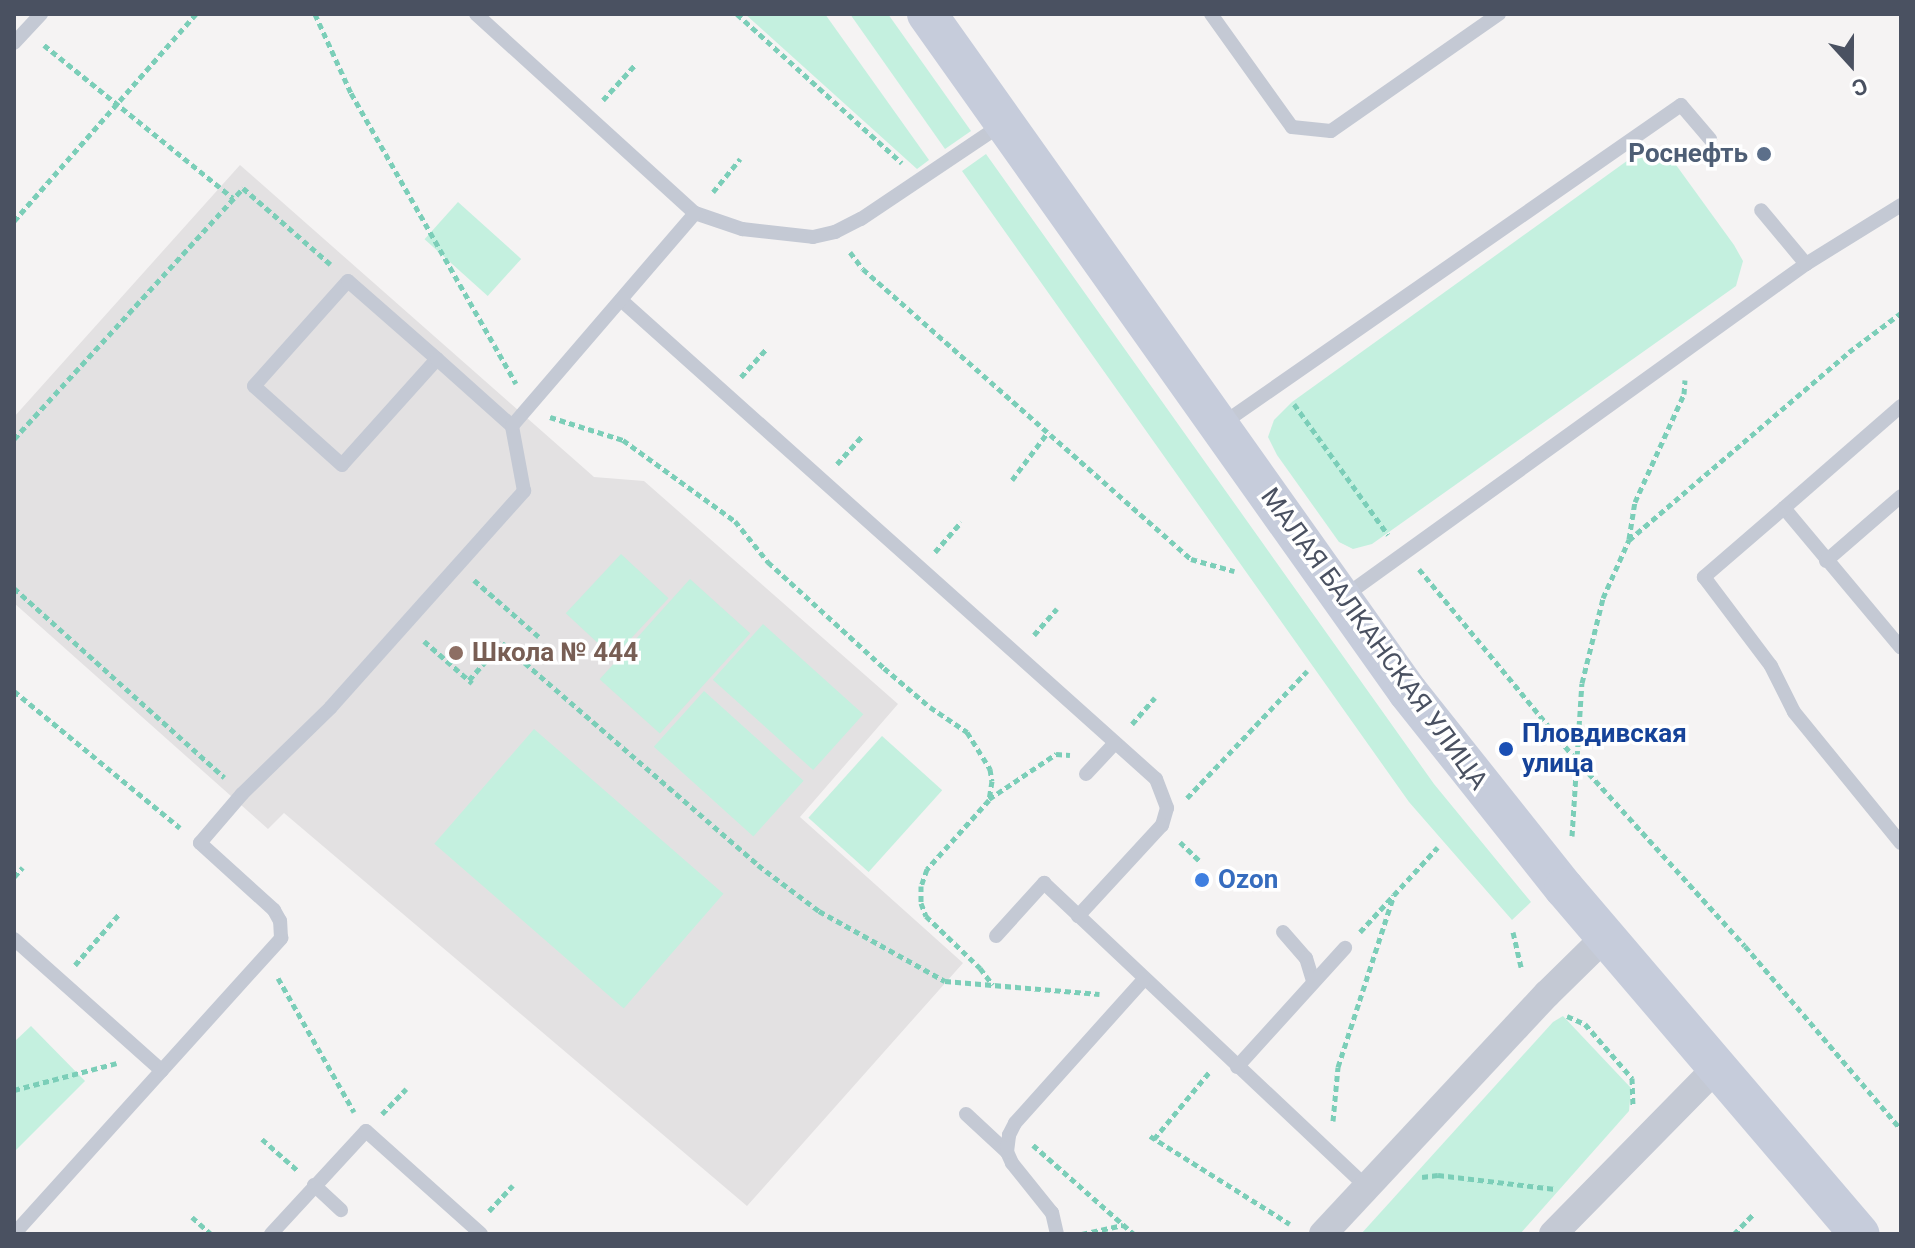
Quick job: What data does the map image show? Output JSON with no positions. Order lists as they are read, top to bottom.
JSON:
{
  "streets": {
    "street": ["МАЛАЯ БАЛКАНСКАЯ УЛИЦА"]
  },
  "places": [
    "Роснефть",
    "Школа № 444",
    "Пловдивская улица",
    "Ozon"
  ],
  "north": "bottom"
}
